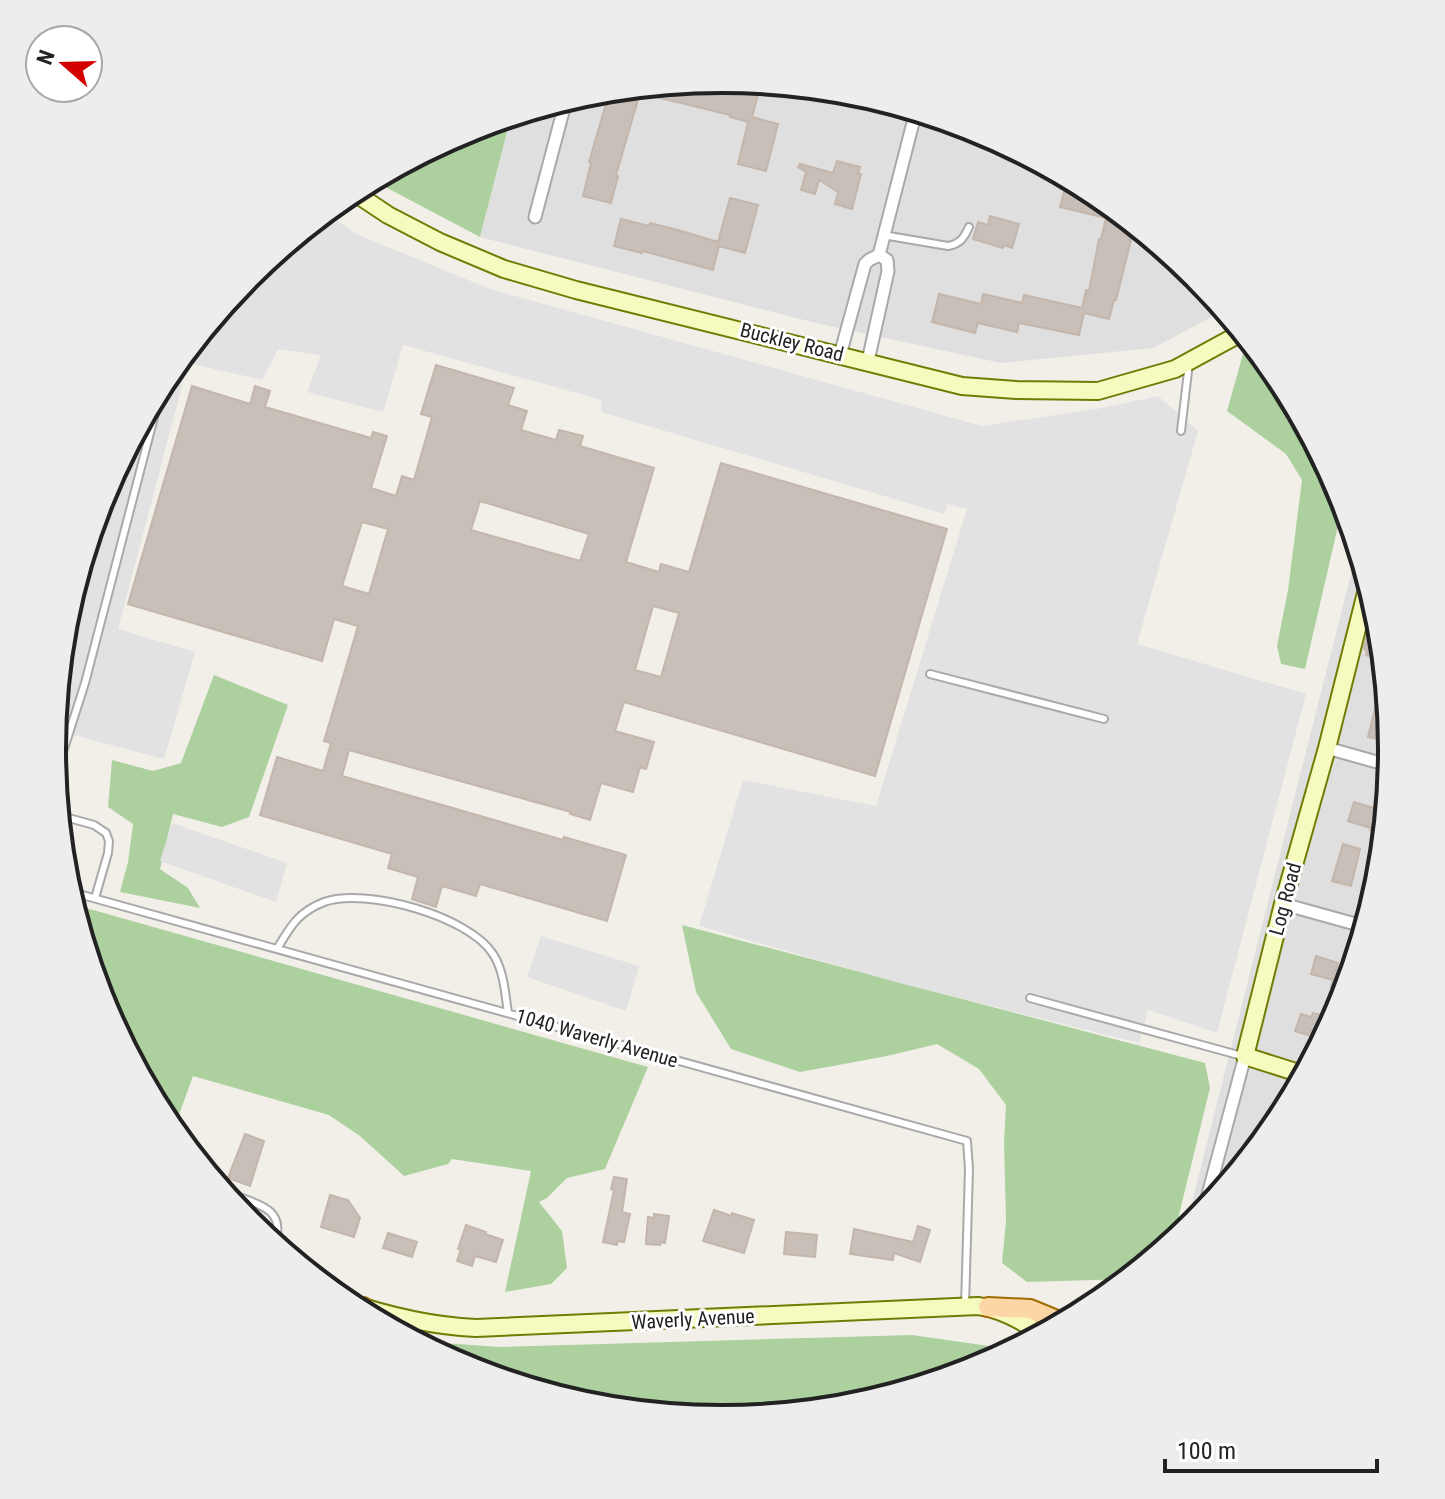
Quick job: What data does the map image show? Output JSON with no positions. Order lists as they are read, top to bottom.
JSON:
{
  "streets": {
    "street": ["Buckley Road", "Log Road", "Waverly Avenue"],
    "lane": ["1040 Waverly Avenue"]
  },
  "crossings": [
    ["1040 Waverly Avenue", "Waverly Avenue"]
  ],
  "scale_bar": "100 m",
  "north": "left"
}
